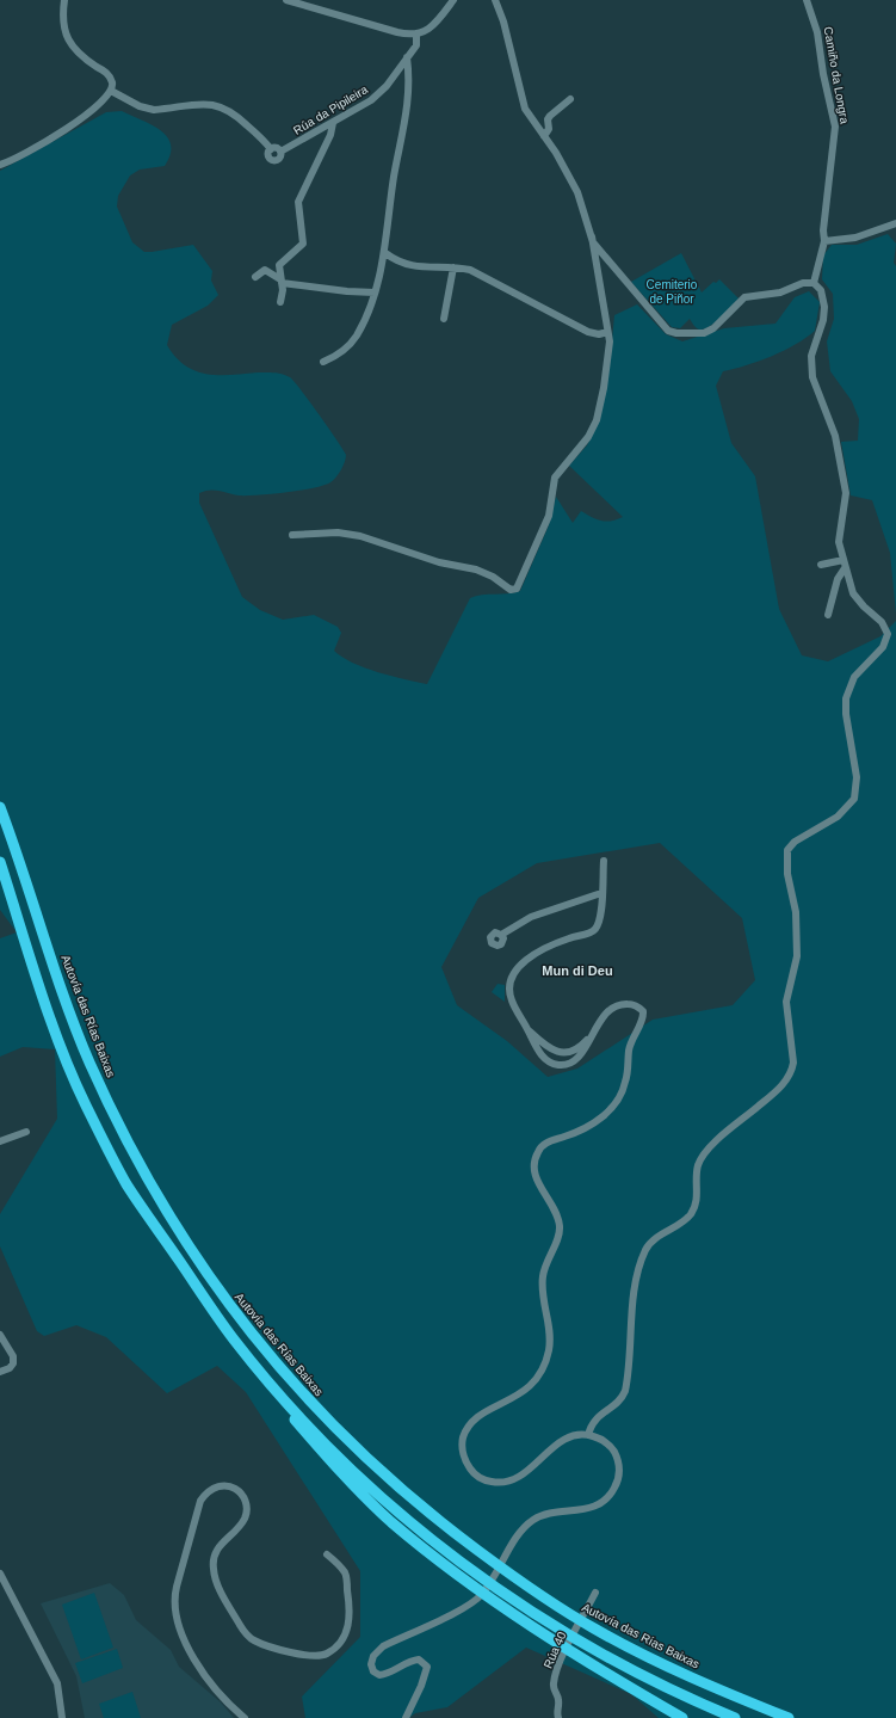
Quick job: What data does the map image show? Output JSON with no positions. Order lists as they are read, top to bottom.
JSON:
{
  "streets": {
    "highway": ["Autovía das Rías Baixas"],
    "street": ["Camiño da Longra", "Rúa da Pipileira", "Rúa 40"]
  },
  "districts": ["Mun di Deu"],
  "parks": ["Cemiterio de Piñor"]
}
